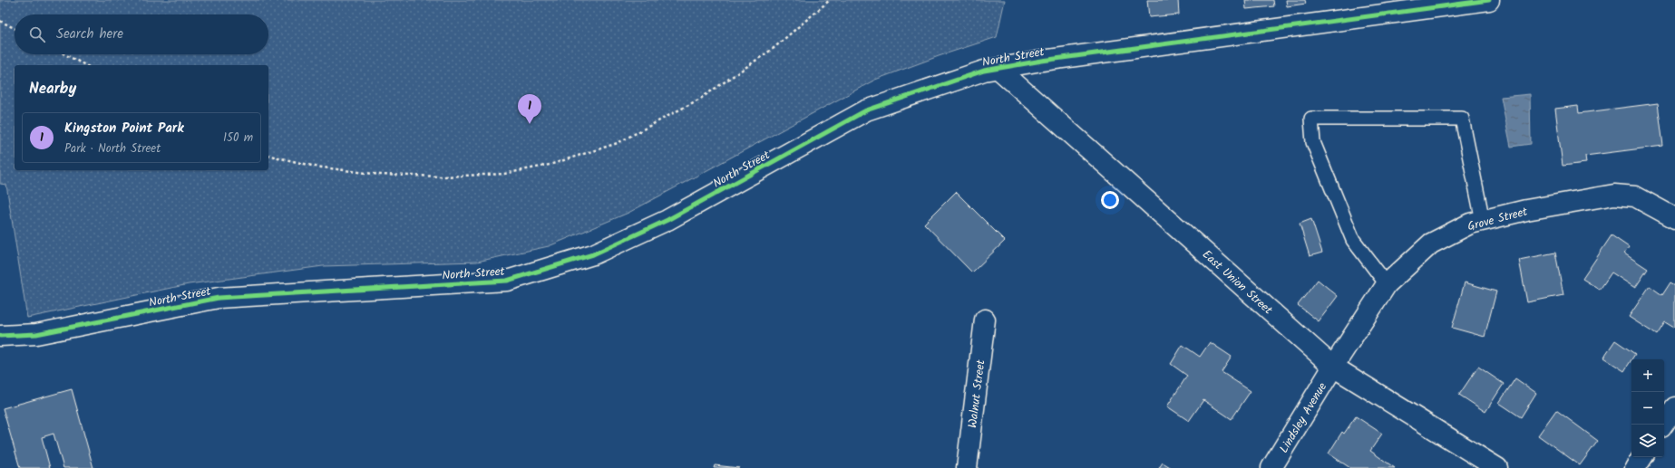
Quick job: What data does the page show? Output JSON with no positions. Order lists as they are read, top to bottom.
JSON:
{
  "streets": {
    "street": [
      "North Street",
      "Grove Street",
      "East Union Street",
      "Walnut Street",
      "Lindsley Avenue"
    ]
  },
  "crossings": [
    ["North Street", "East Union Street"],
    ["Grove Street", "East Union Street"],
    ["Grove Street", "Lindsley Avenue"],
    ["East Union Street", "Lindsley Avenue"]
  ],
  "page": {
    "search": "Search here",
    "heading": "Nearby",
    "pins": "1",
    "list": [
      {
        "mark": "1",
        "name": "Kingston Point Park",
        "note": "Park · North Street",
        "value": "150 m"
      }
    ],
    "map_buttons": ["+", "−"]
  }
}
